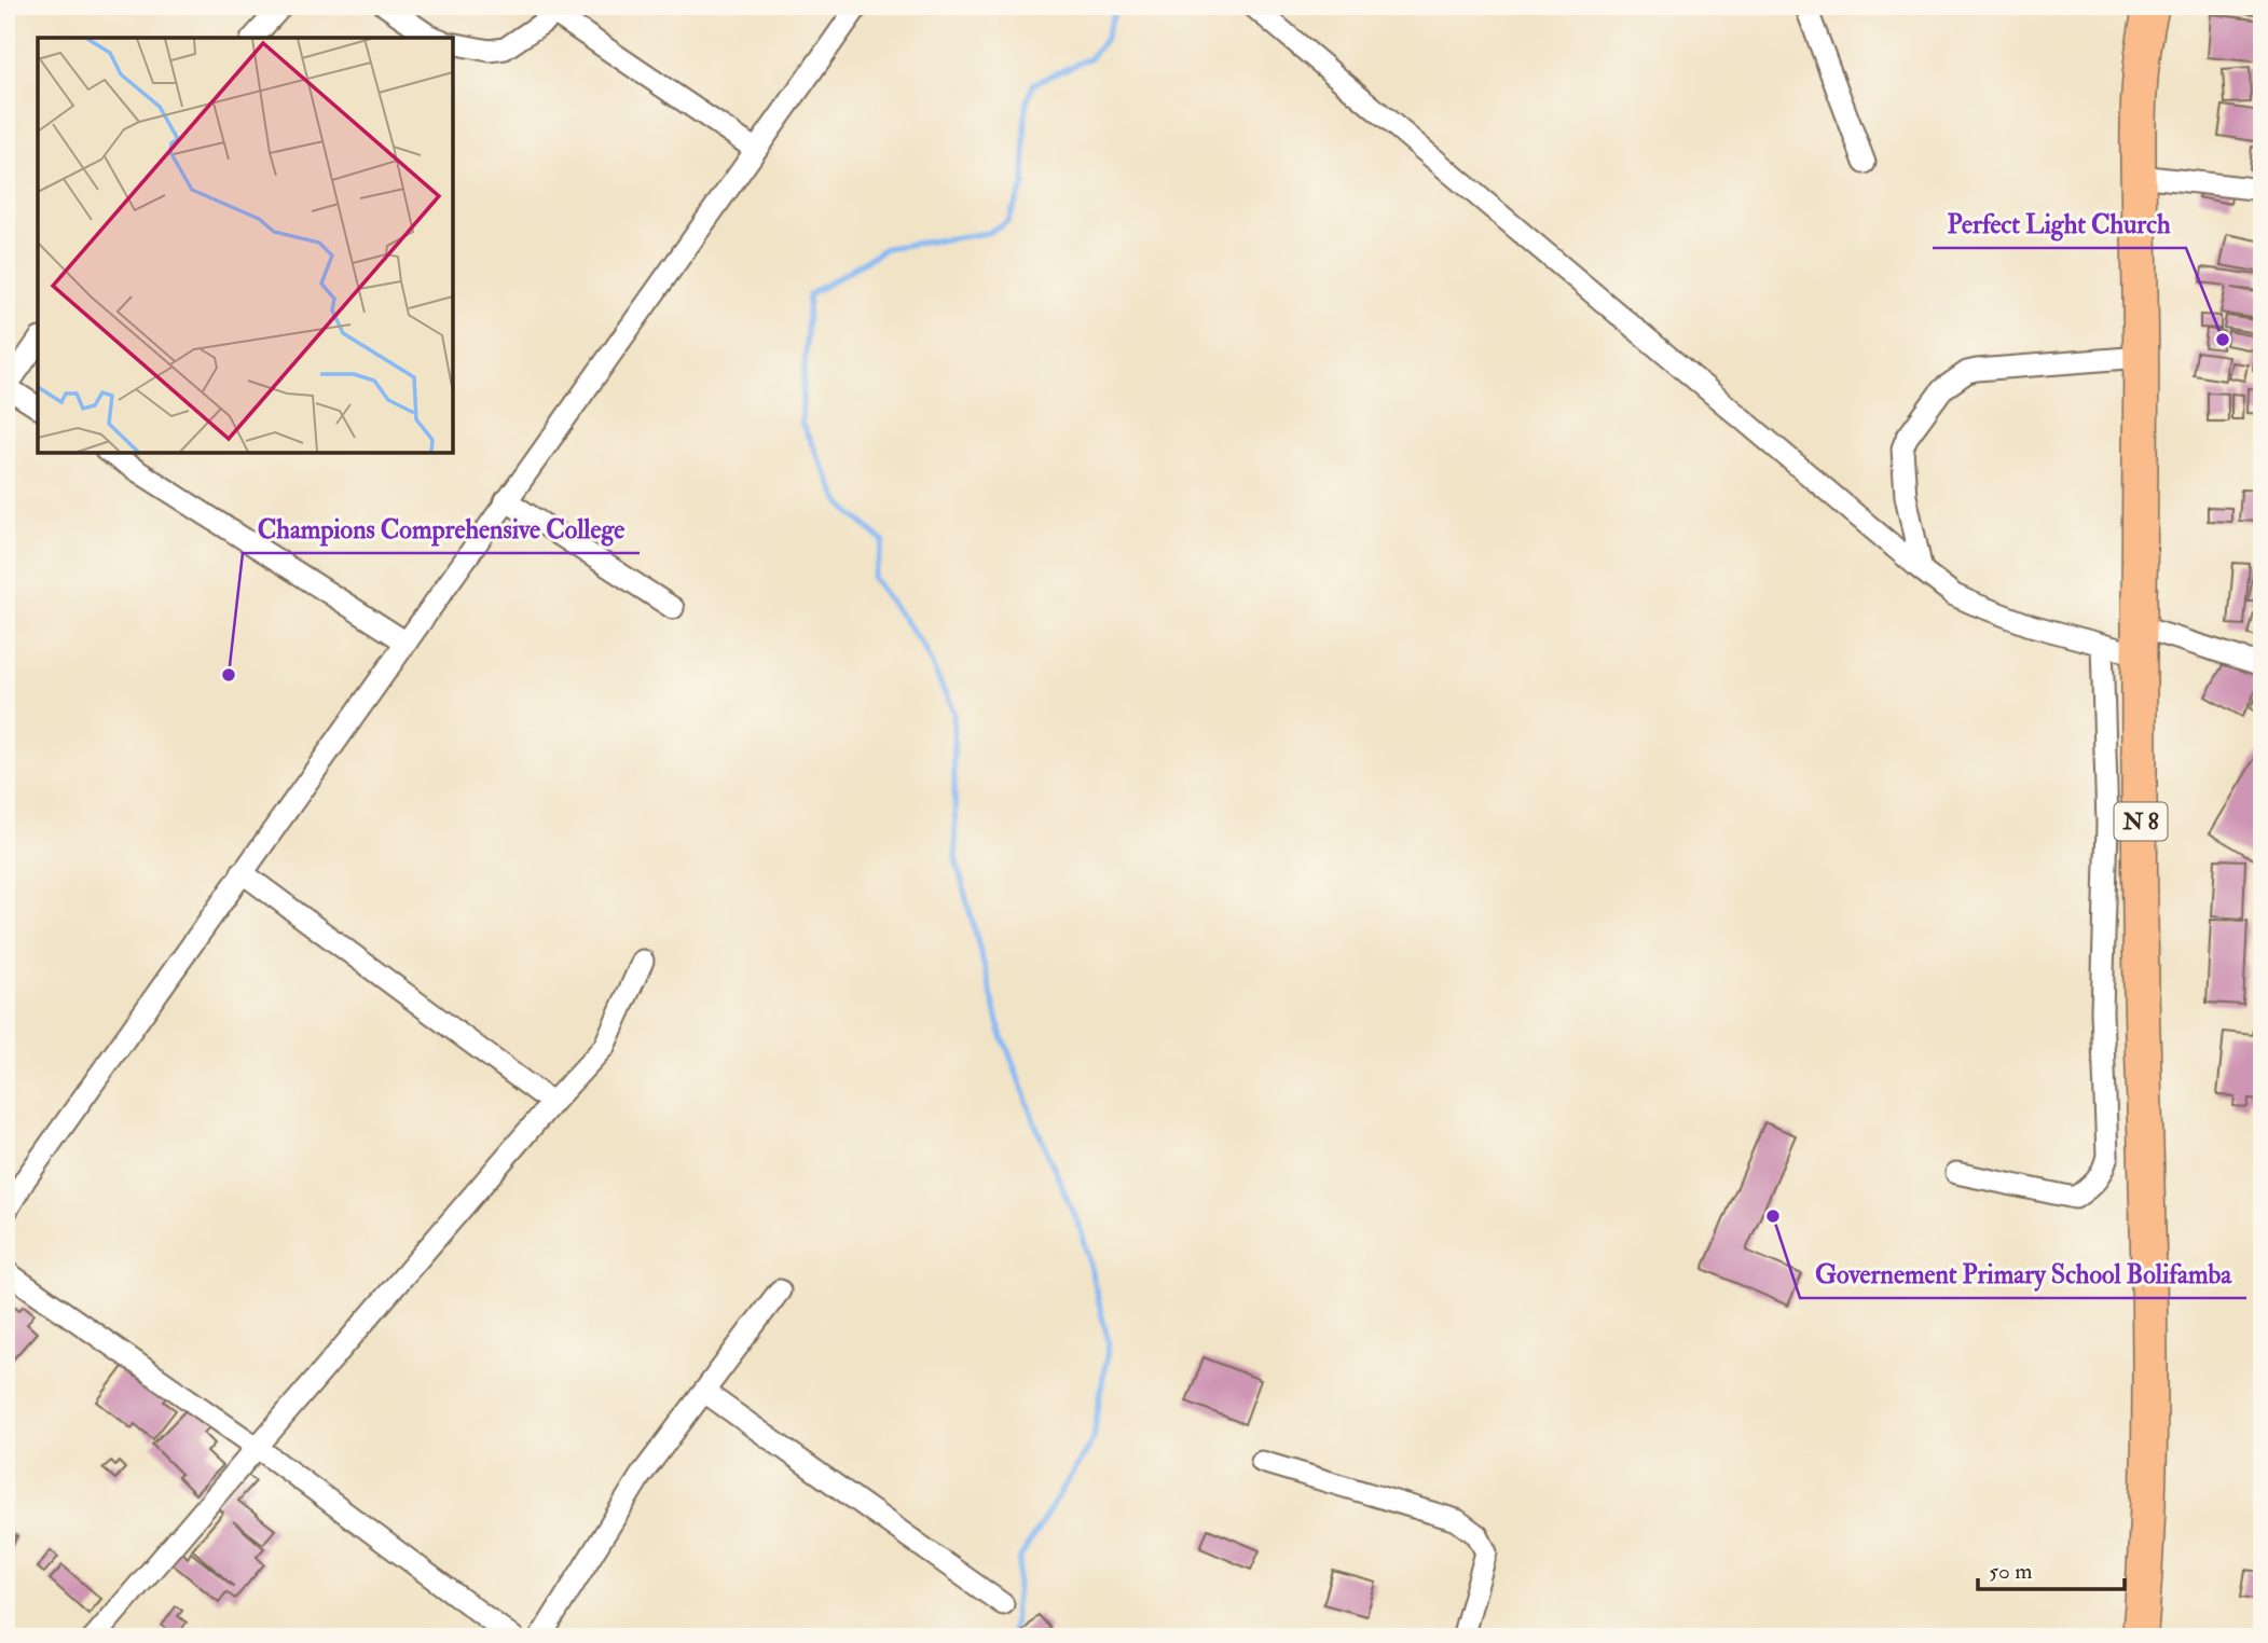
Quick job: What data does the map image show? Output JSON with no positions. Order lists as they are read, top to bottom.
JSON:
{
  "streets": {
    "highway": ["N 8"]
  },
  "places": ["Perfect Light Church", "Champions Comprehensive College", "Governement Primary School Bolifamba"],
  "scale_bar": "50 m"
}
